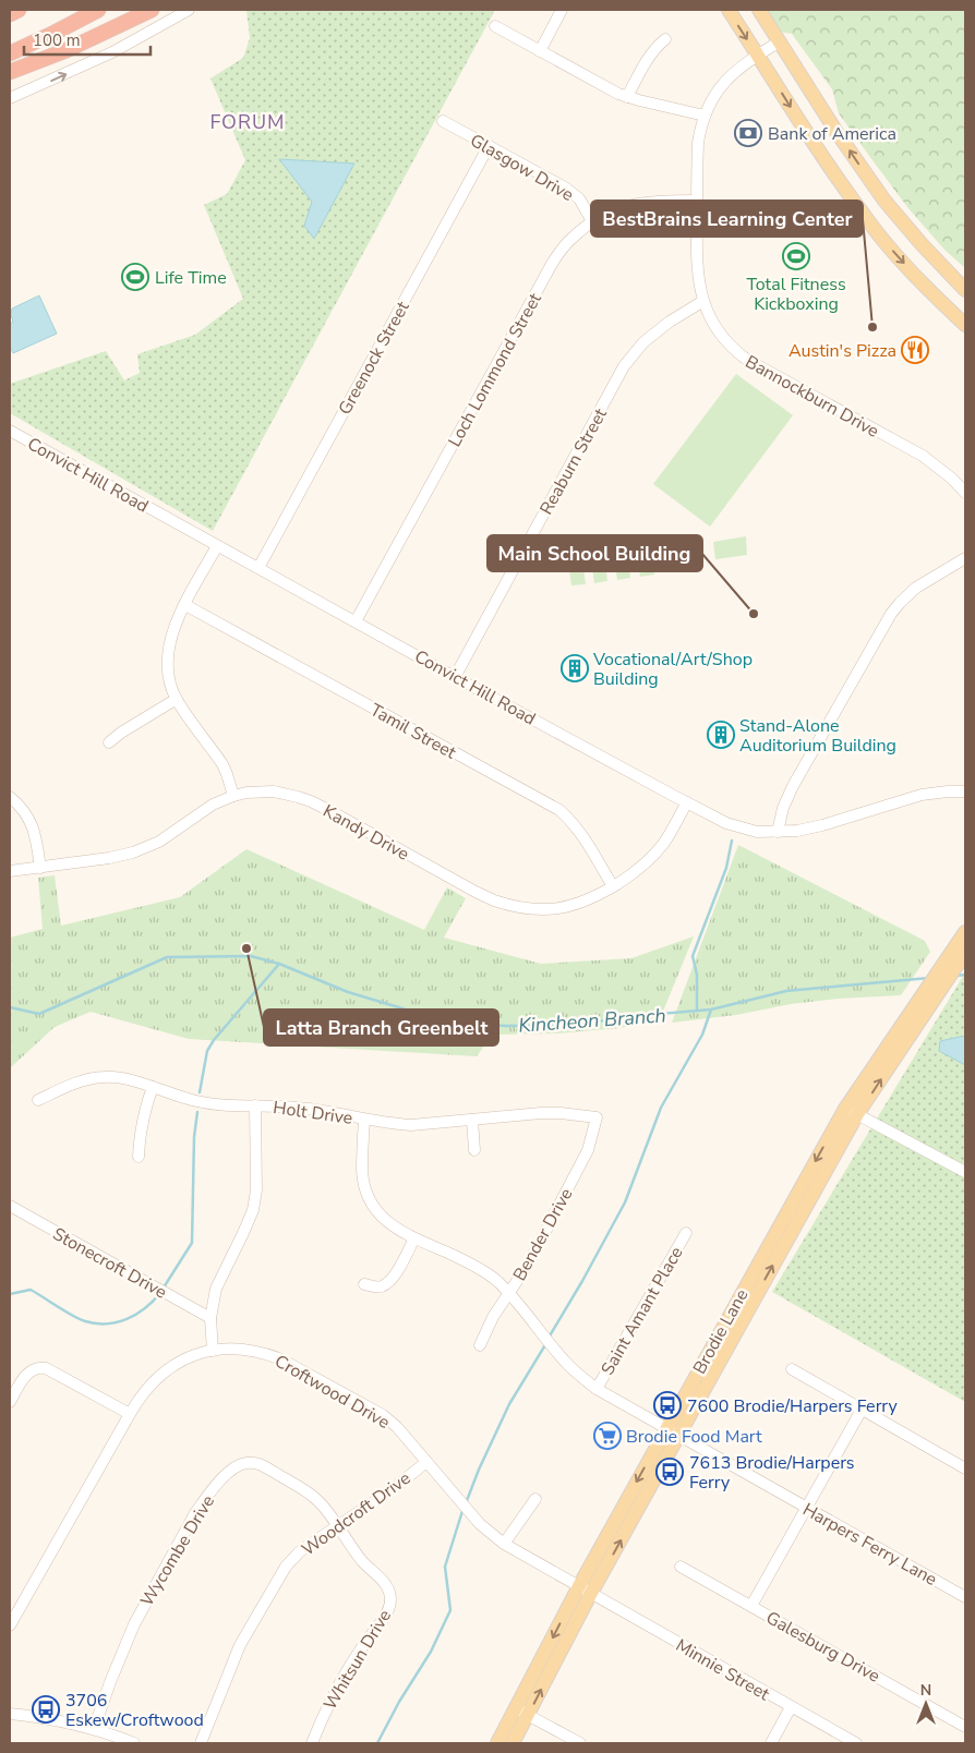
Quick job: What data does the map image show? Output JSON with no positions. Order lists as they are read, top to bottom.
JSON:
{
  "streets": {
    "main road": ["Brodie Lane"],
    "street": [
      "Glasgow Drive",
      "Greenock Street",
      "Loch Lommond Street",
      "Bannockburn Drive",
      "Reaburn Street",
      "Convict Hill Road",
      "Tamil Street",
      "Kandy Drive",
      "Holt Drive",
      "Bender Drive",
      "Stonecroft Drive",
      "Saint Amant Place",
      "Croftwood Drive",
      "Woodcroft Drive",
      "Harpers Ferry Lane",
      "Wycombe Drive",
      "Galesburg Drive",
      "Whitsun Drive",
      "Minnie Street"
    ]
  },
  "crossings": [
    ["Glasgow Drive", "Greenock Street"],
    ["Glasgow Drive", "Loch Lommond Street"],
    ["Greenock Street", "Convict Hill Road"],
    ["Loch Lommond Street", "Bannockburn Drive"],
    ["Loch Lommond Street", "Convict Hill Road"],
    ["Bannockburn Drive", "Reaburn Street"],
    ["Reaburn Street", "Convict Hill Road"],
    ["Convict Hill Road", "Kandy Drive"],
    ["Tamil Street", "Kandy Drive"],
    ["Holt Drive", "Bender Drive"],
    ["Holt Drive", "Harpers Ferry Lane"],
    ["Bender Drive", "Harpers Ferry Lane"],
    ["Saint Amant Place", "Harpers Ferry Lane"],
    ["Brodie Lane", "Croftwood Drive"],
    ["Brodie Lane", "Harpers Ferry Lane"],
    ["Brodie Lane", "Minnie Street"],
    ["Croftwood Drive", "Woodcroft Drive"],
    ["Croftwood Drive", "Minnie Street"],
    ["Woodcroft Drive", "Wycombe Drive"],
    ["Woodcroft Drive", "Whitsun Drive"],
    ["Wycombe Drive", "Whitsun Drive"]
  ],
  "districts": ["FORUM"],
  "water": ["Kincheon Branch"],
  "places": {
    "bank": ["Bank of America"],
    "sports": ["Total Fitness Kickboxing", "Life Time"],
    "other": ["BestBrains Learning Center", "Main School Building", "Latta Branch Greenbelt"],
    "restaurant": ["Austin's Pizza"],
    "building": ["Vocational/Art/Shop Building", "Stand-Alone Auditorium Building"],
    "bus stop": ["7600 Brodie/Harpers Ferry", "7613 Brodie/Harpers Ferry", "3706 Eskew/Croftwood"],
    "supermarket": ["Brodie Food Mart"]
  },
  "scale_bar": "100 m",
  "north": "top"
}
